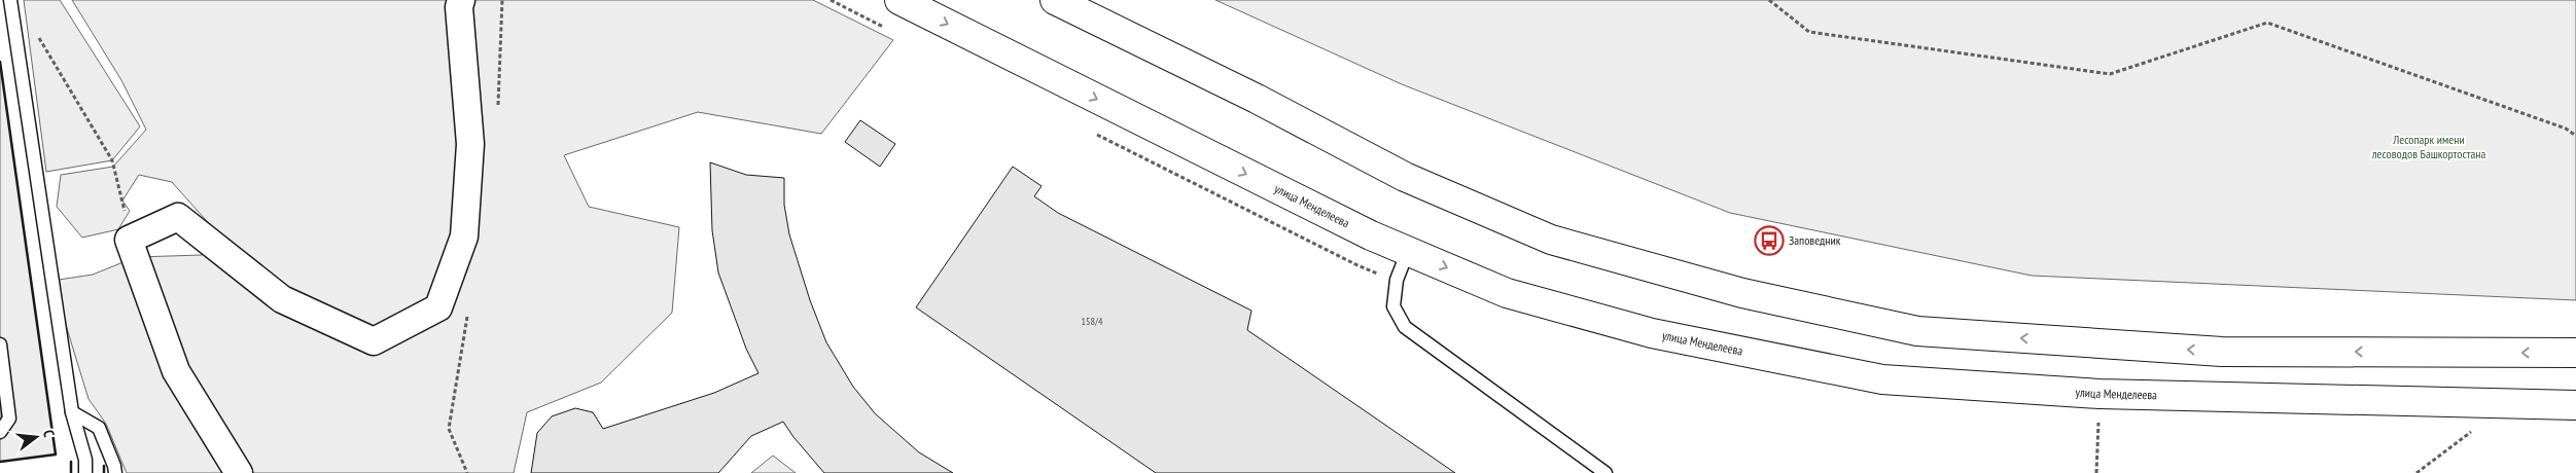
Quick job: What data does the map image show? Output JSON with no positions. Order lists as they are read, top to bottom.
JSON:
{
  "streets": {
    "main road": ["улица Менделеева"]
  },
  "parks": ["Лесопарк имени лесоводов Башкортостана"],
  "places": {
    "bus stop": ["Заповедник"]
  },
  "house_numbers": ["158/4"],
  "north": "right"
}
